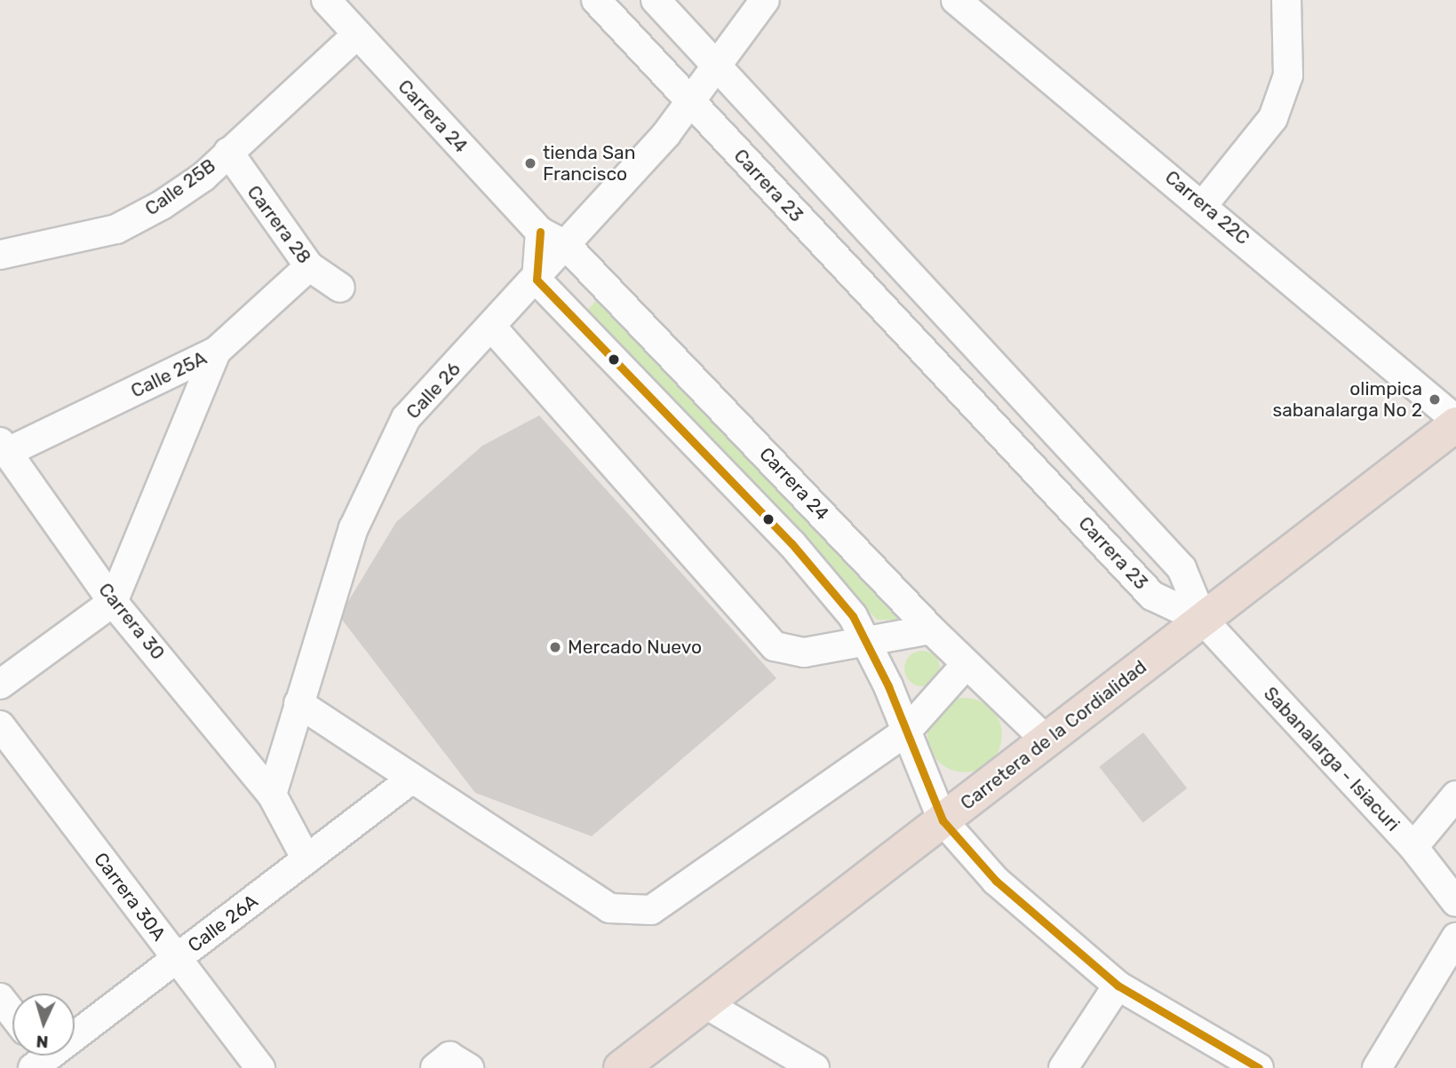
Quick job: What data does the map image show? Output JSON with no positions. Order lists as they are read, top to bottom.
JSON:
{
  "streets": {
    "highway": ["Carretera de la Cordialidad"],
    "street": [
      "Carrera 24",
      "Carrera 23",
      "Calle 25B",
      "Carrera 22C",
      "Carrera 28",
      "Calle 25A",
      "Calle 26",
      "Carrera 30",
      "Sabanalarga - Isiacuri",
      "Carrera 30A",
      "Calle 26A"
    ]
  },
  "crossings": [
    ["Carrera 24", "Calle 25B"],
    ["Carrera 24", "Calle 26"],
    ["Carrera 24", "Carretera de la Cordialidad"],
    ["Carrera 23", "Calle 26"],
    ["Carrera 23", "Carretera de la Cordialidad"],
    ["Carrera 23", "Sabanalarga - Isiacuri"],
    ["Calle 25B", "Carrera 28"],
    ["Carrera 28", "Calle 25A"],
    ["Calle 25A", "Carrera 30"],
    ["Calle 26", "Carrera 30"],
    ["Carretera de la Cordialidad", "Sabanalarga - Isiacuri"],
    ["Carrera 30A", "Calle 26A"]
  ],
  "places": ["tienda San Francisco", "olimpica sabanalarga No 2", "Mercado Nuevo"],
  "north": "bottom"
}
